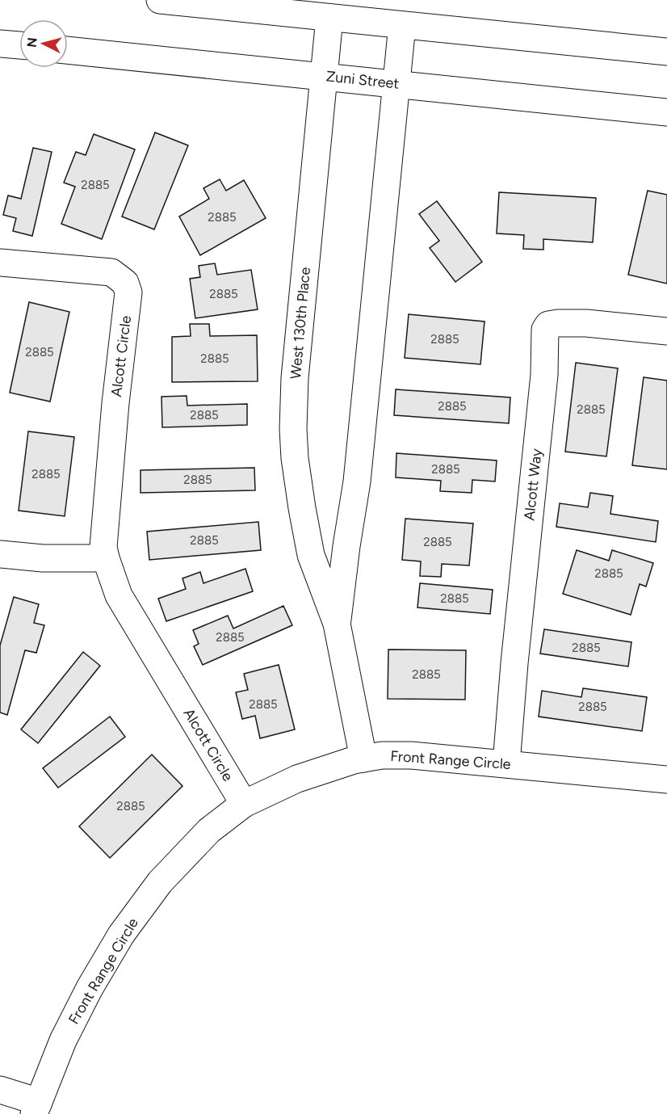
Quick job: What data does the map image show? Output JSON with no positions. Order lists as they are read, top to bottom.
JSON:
{
  "streets": {
    "street": [
      "Zuni Street",
      "West 130th Place",
      "Alcott Circle",
      "Alcott Way",
      "Front Range Circle"
    ]
  },
  "crossings": [
    ["Zuni Street", "West 130th Place"],
    ["West 130th Place", "Front Range Circle"],
    ["Alcott Circle", "Front Range Circle"],
    ["Alcott Way", "Front Range Circle"]
  ],
  "house_numbers": [
    "2885",
    "2885",
    "2885",
    "2885",
    "2885",
    "2885",
    "2885",
    "2885",
    "2885",
    "2885",
    "2885",
    "2885",
    "2885",
    "2885",
    "2885",
    "2885",
    "2885",
    "2885",
    "2885",
    "2885",
    "2885",
    "2885"
  ],
  "north": "left"
}
